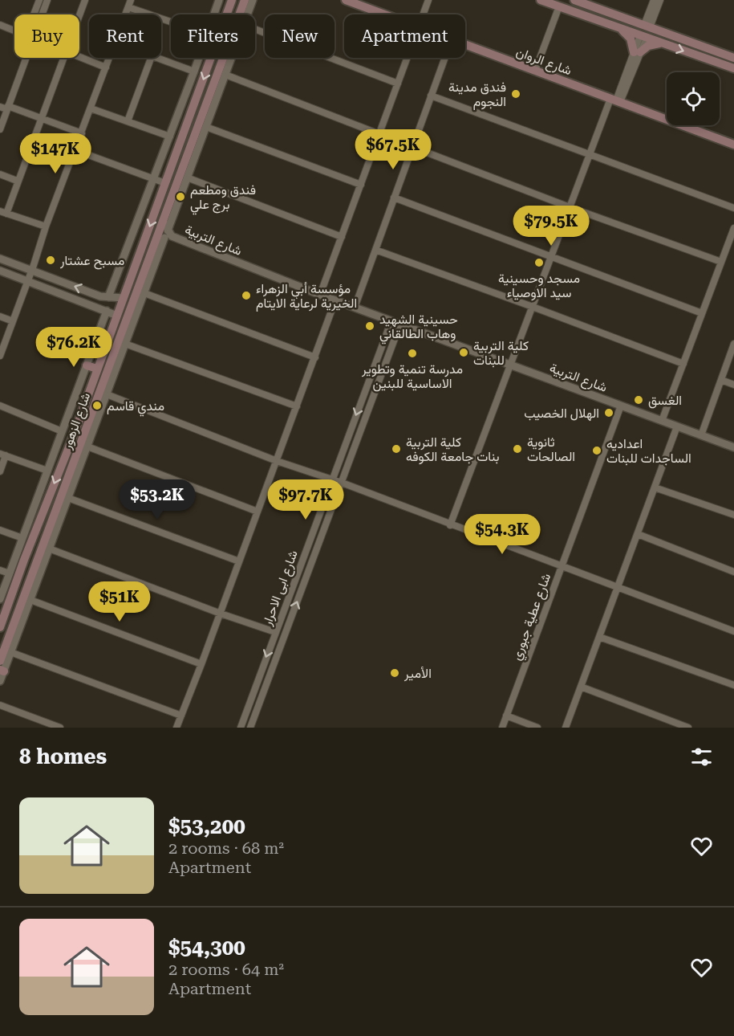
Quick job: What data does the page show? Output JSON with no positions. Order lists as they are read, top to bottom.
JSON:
{
  "streets": {
    "main road": ["شارع الروان", "شارع الزهور"],
    "street": ["شارع التربية", "شارع ابی الاحرار", "شارع عطية جبوري"]
  },
  "crossings": [
    ["شارع التربية", "شارع الزهور"],
    ["شارع التربية", "شارع ابی الاحرار"],
    ["شارع التربية", "شارع عطية جبوري"]
  ],
  "places": [
    "فندق مدينة النجوم",
    "فندق ومطعم برج علي",
    "مسبح عشتار",
    "مسجد وحسينية سيد الاوصياء",
    "مؤسسة أبي الزهراء الخيرية لرعاية الايتام",
    "حسينية الشهيد وهاب الطالقاني",
    "كلية التربية للبنات",
    "مدرسة تنمية وتطوير الاساسية للبنين",
    "الغسق",
    "مندي قاسم",
    "الهلال الخصيب",
    "كلية التربية بنات جامعة الكوفه",
    "ثانوية الصالحات",
    "اعداديه الساجدات للبنات",
    "الأمير"
  ],
  "page": {
    "chip": [
      "Buy",
      "Rent",
      "Filters",
      "New",
      "Apartment"
    ],
    "price": [
      "$67.5K",
      "$147K",
      "$79.5K",
      "$76.2K",
      "$53.2K",
      "$97.7K",
      "$54.3K",
      "$51K"
    ],
    "heading": "8 homes",
    "list": [
      {
        "name": "$53,200",
        "note": "2 rooms · 68 m² · Apartment"
      },
      {
        "name": "$54,300",
        "note": "2 rooms · 64 m² · Apartment"
      }
    ]
  }
}
